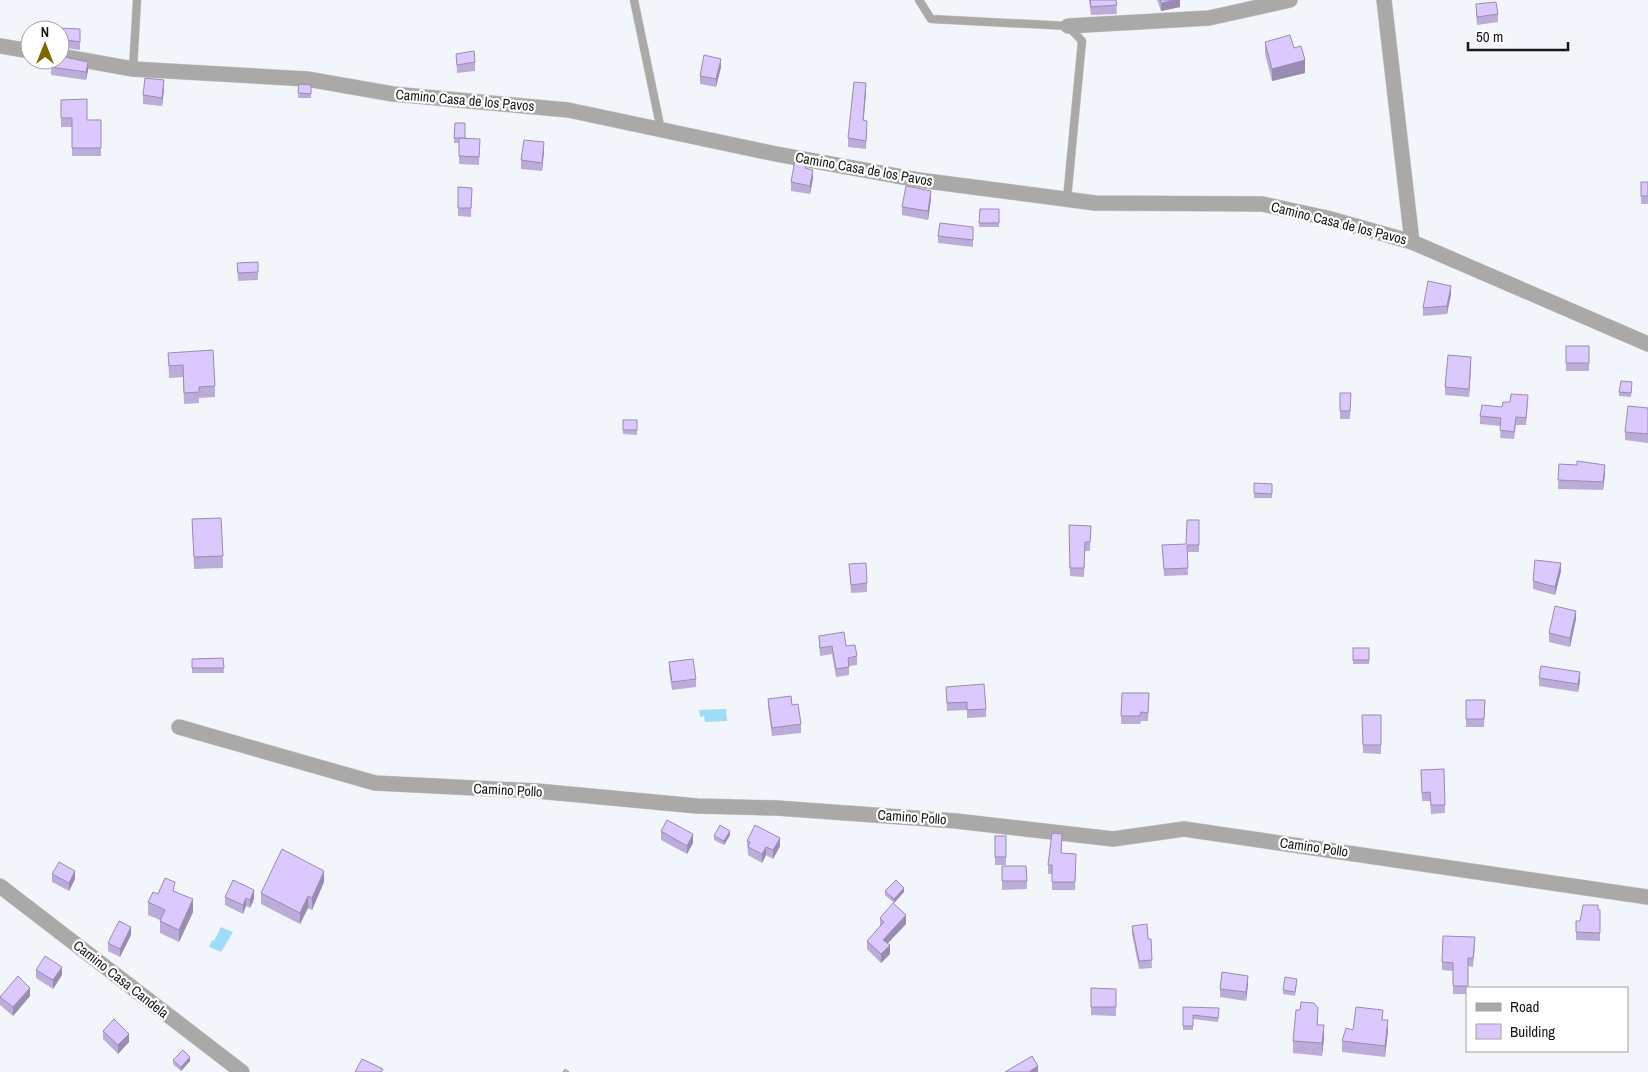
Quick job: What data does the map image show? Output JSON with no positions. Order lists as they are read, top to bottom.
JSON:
{
  "streets": {
    "street": ["Camino Casa de los Pavos", "Camino Pollo", "Camino Casa Candela"]
  },
  "legend": ["Road", "Building"],
  "scale_bar": "50 m",
  "north": "top"
}
